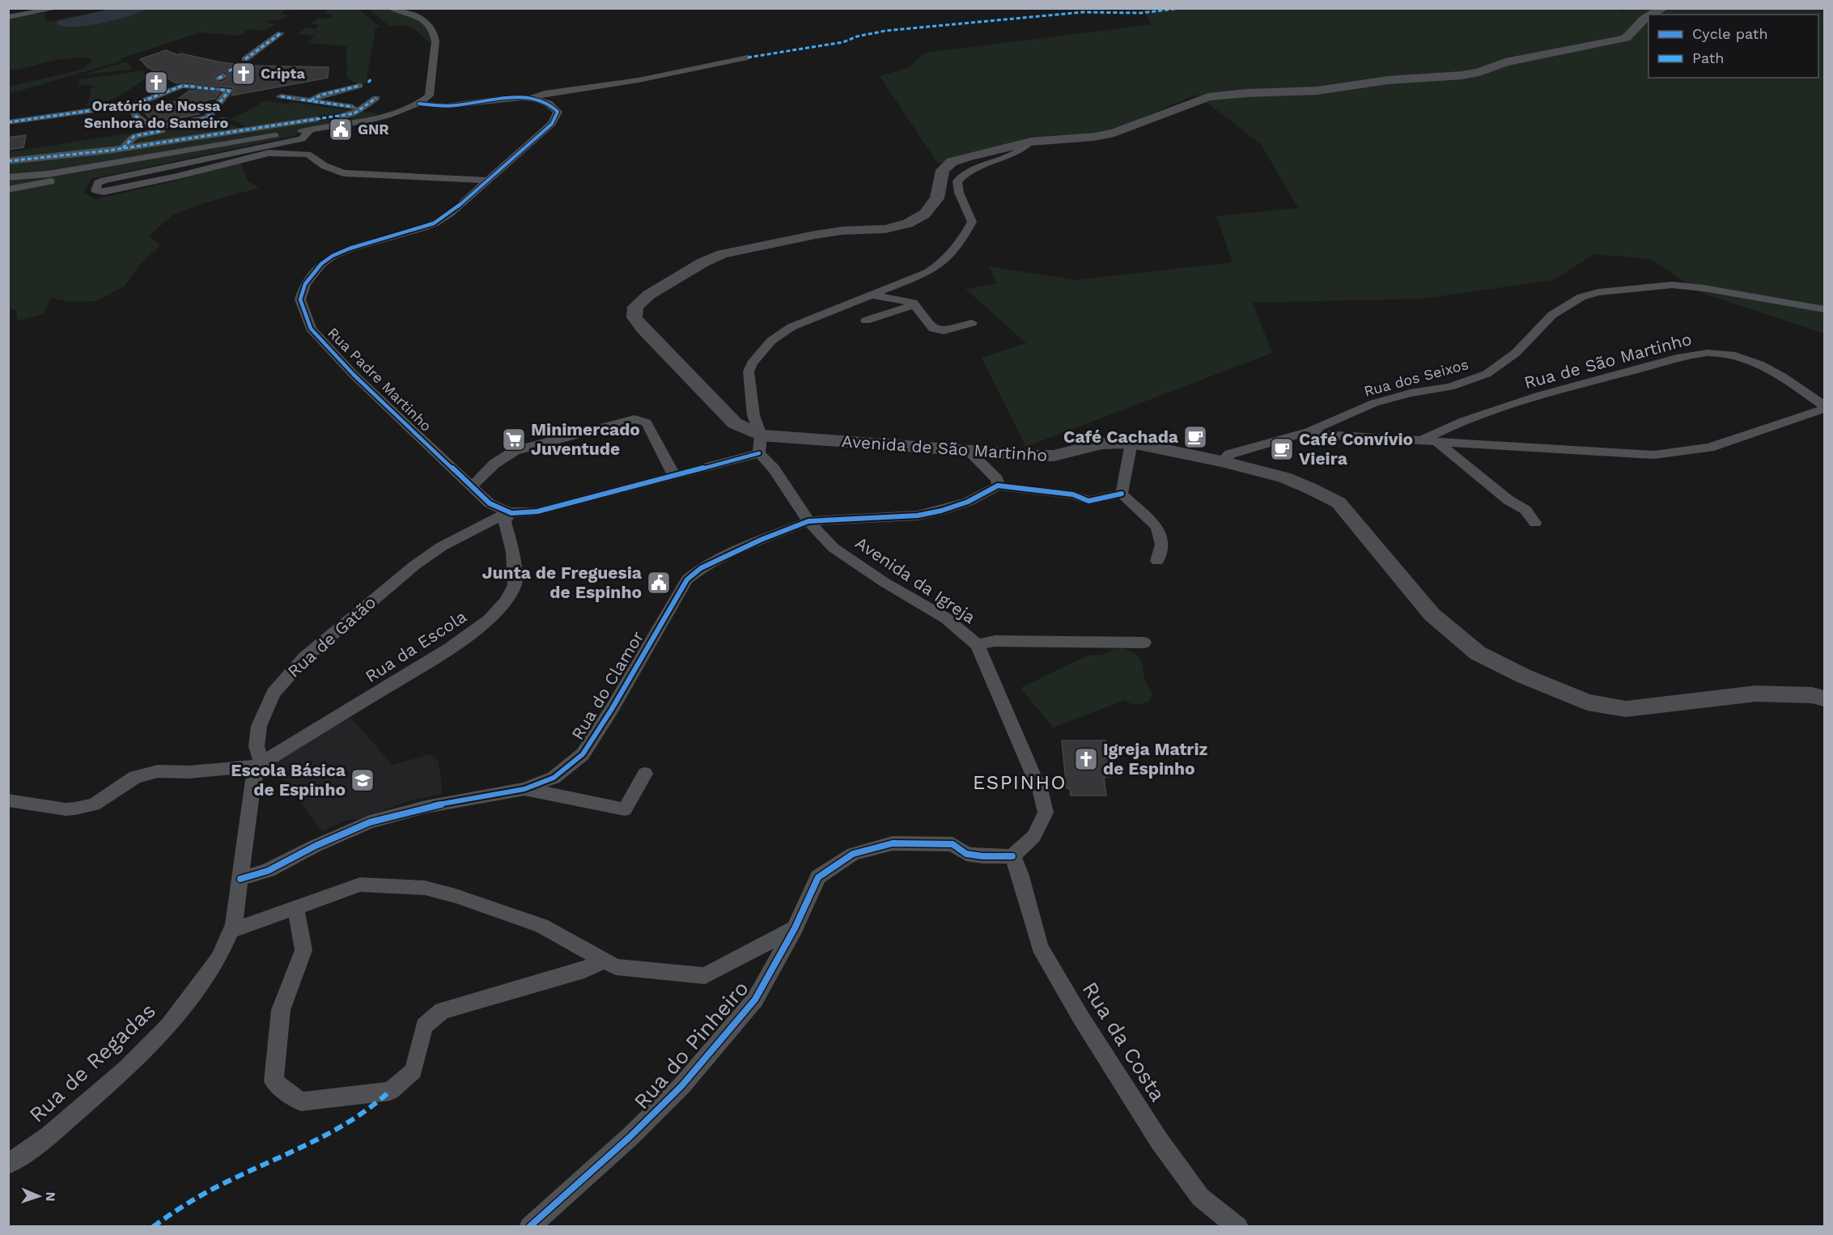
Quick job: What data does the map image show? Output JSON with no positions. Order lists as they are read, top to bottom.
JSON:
{
  "streets": {
    "main road": ["Avenida de São Martinho"],
    "street": [
      "Rua de São Martinho",
      "Rua dos Seixos",
      "Rua Padre Martinho",
      "Avenida da Igreja",
      "Rua de Gatão",
      "Rua da Escola",
      "Rua do Clamor",
      "Rua da Costa",
      "Rua do Pinheiro",
      "Rua de Regadas"
    ]
  },
  "crossings": [
    ["Rua de São Martinho", "Rua dos Seixos"],
    ["Rua de São Martinho", "Avenida de São Martinho"],
    ["Rua Padre Martinho", "Avenida de São Martinho"],
    ["Rua Padre Martinho", "Avenida da Igreja"],
    ["Rua Padre Martinho", "Rua de Gatão"],
    ["Rua Padre Martinho", "Rua da Escola"],
    ["Avenida de São Martinho", "Avenida da Igreja"],
    ["Avenida da Igreja", "Rua do Clamor"],
    ["Avenida da Igreja", "Rua da Costa"],
    ["Avenida da Igreja", "Rua do Pinheiro"],
    ["Rua de Gatão", "Rua da Escola"],
    ["Rua de Gatão", "Rua de Regadas"],
    ["Rua da Escola", "Rua de Regadas"],
    ["Rua do Clamor", "Rua de Regadas"],
    ["Rua da Costa", "Rua do Pinheiro"]
  ],
  "districts": ["ESPINHO"],
  "places": {
    "church": ["Cripta", "Oratório de Nossa Senhora do Sameiro", "Igreja Matriz de Espinho"],
    "public building": ["GNR", "Junta de Freguesia de Espinho"],
    "cafe": ["Café Cachada", "Café Convívio Vieira"],
    "supermarket": ["Minimercado Juventude"],
    "school or university": ["Escola Básica de Espinho"]
  },
  "legend": ["Cycle path", "Path"],
  "north": "right"
}
